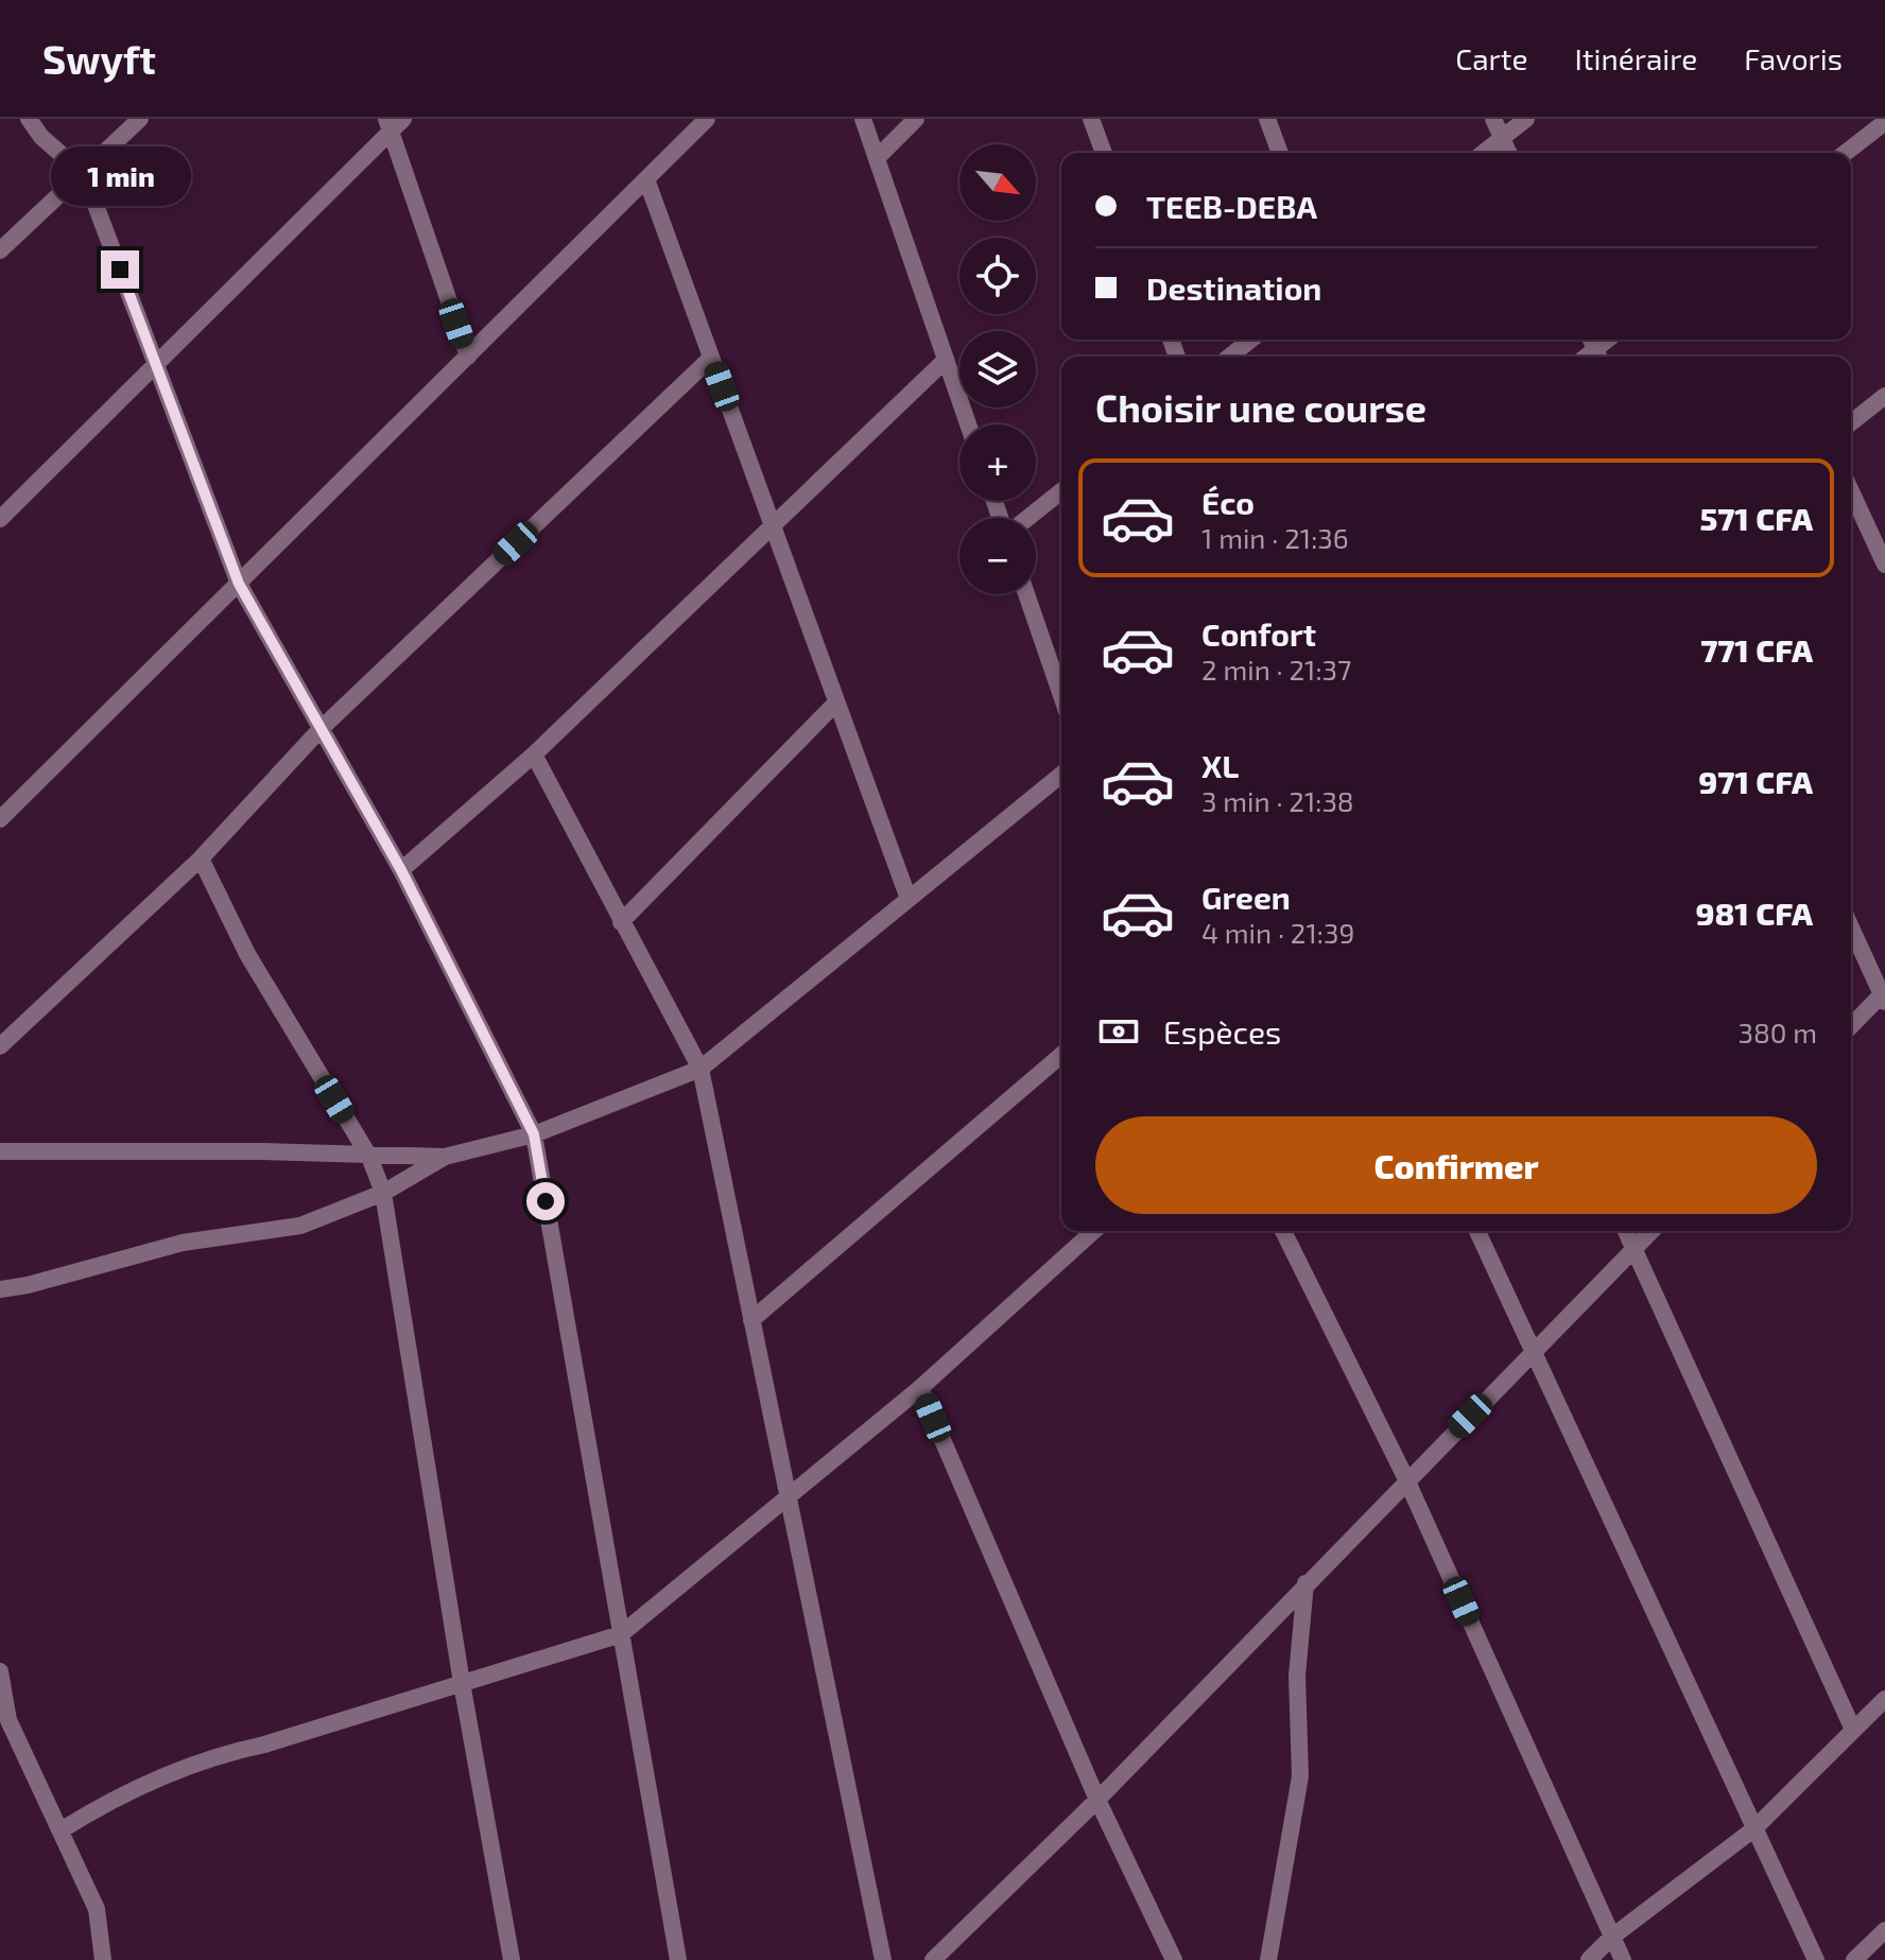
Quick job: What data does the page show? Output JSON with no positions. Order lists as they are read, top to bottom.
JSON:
{
  "north": "bottom right",
  "page": {
    "header": "Swyft",
    "nav": ["Carte", "Itinéraire", "Favoris"],
    "map_buttons": ["+", "−"],
    "bubble": "1 min",
    "banner": ["TEEB-DEBA", "Destination"],
    "heading": "Choisir une course",
    "list": [
      {
        "name": "Éco",
        "note": "1 min · 21:36",
        "value": "571 CFA"
      },
      {
        "name": "Confort",
        "note": "2 min · 21:37",
        "value": "771 CFA"
      },
      {
        "name": "XL",
        "note": "3 min · 21:38",
        "value": "971 CFA"
      },
      {
        "name": "Green",
        "note": "4 min · 21:39",
        "value": "981 CFA"
      }
    ],
    "pay": ["Espèces", "380 m"],
    "buttons": "Confirmer"
  }
}
